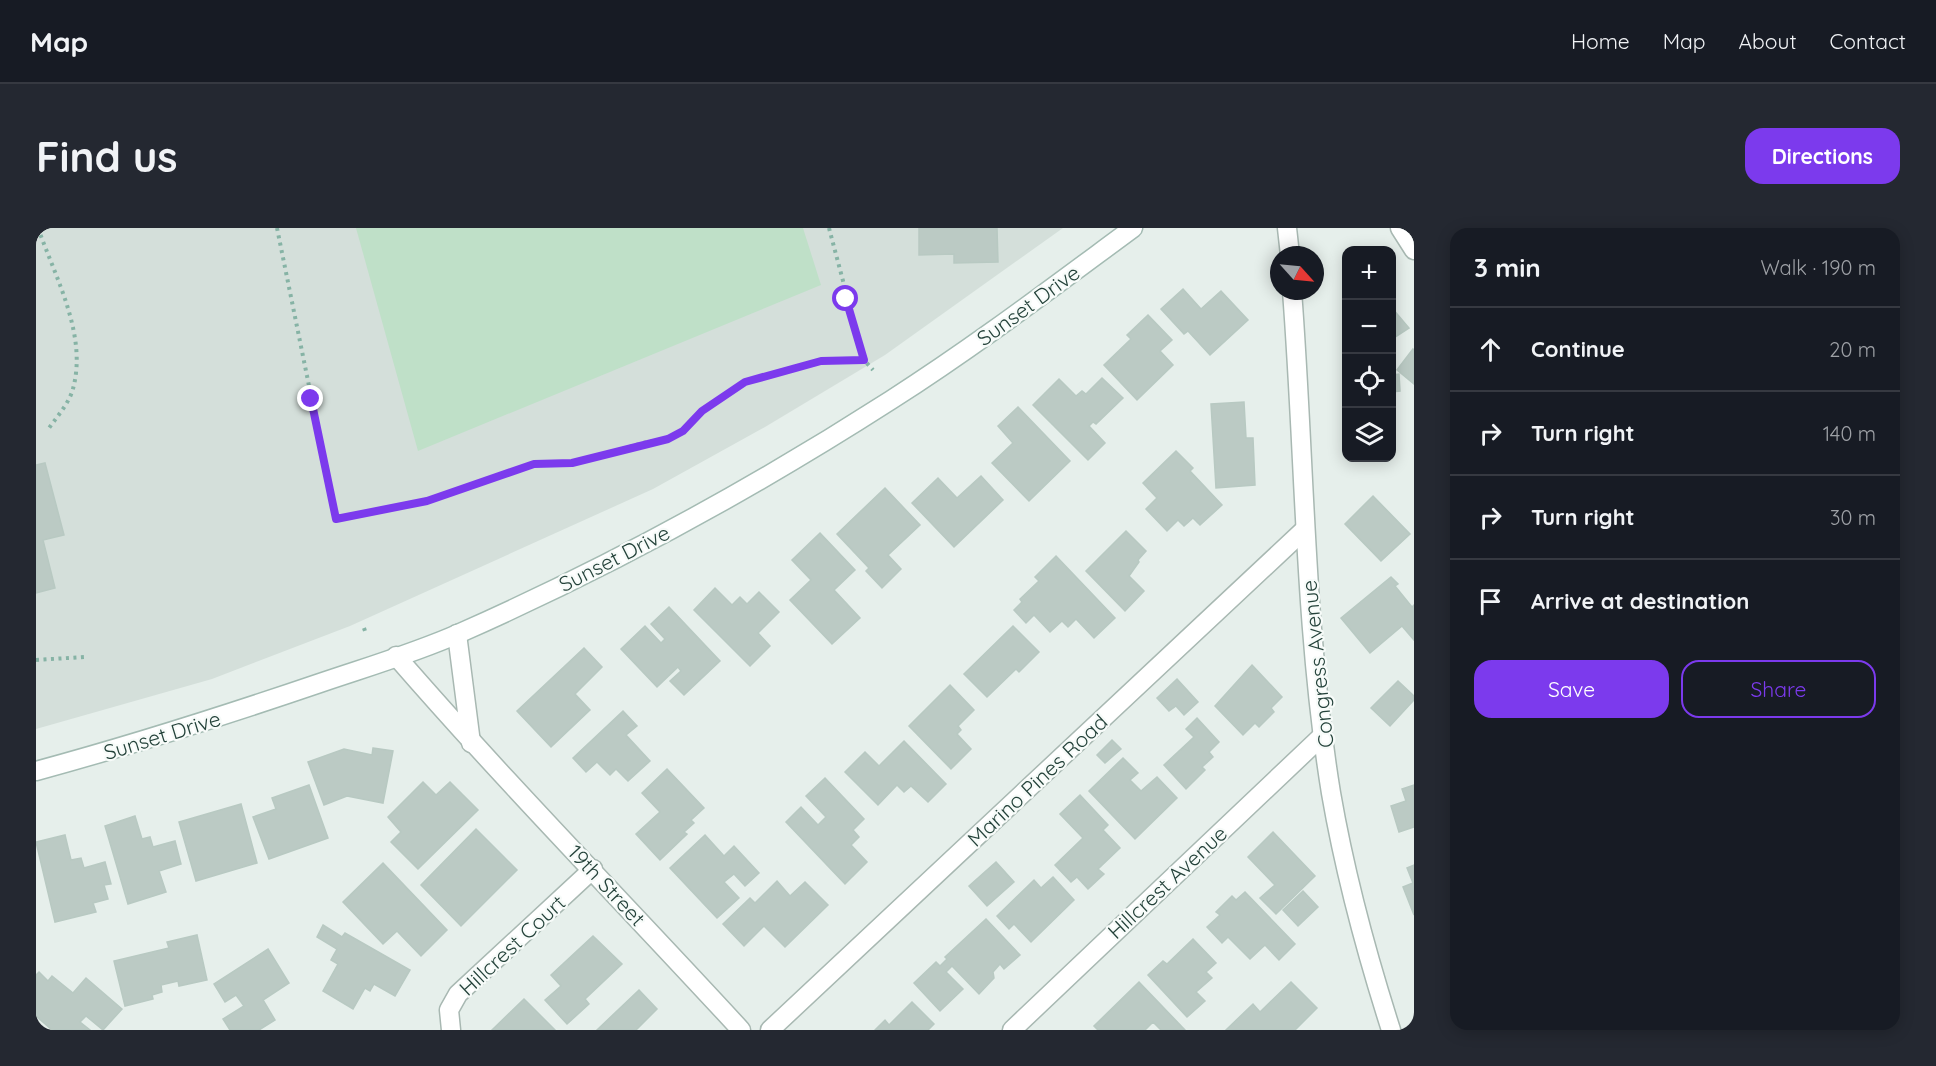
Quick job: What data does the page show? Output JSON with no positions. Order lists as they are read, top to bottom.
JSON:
{
  "streets": {
    "street": [
      "Sunset Drive",
      "Congress Avenue",
      "Marino Pines Road",
      "Hillcrest Avenue",
      "19th Street",
      "Hillcrest Court"
    ]
  },
  "crossings": [
    ["Sunset Drive", "19th Street"],
    ["Congress Avenue", "Marino Pines Road"],
    ["Congress Avenue", "Hillcrest Avenue"],
    ["19th Street", "Hillcrest Court"]
  ],
  "north": "bottom right",
  "page": {
    "header": "Map",
    "nav": [
      "Home",
      "Map",
      "About",
      "Contact"
    ],
    "buttons": [
      "Directions",
      ["Save", "Share"]
    ],
    "title": "Find us",
    "heading": ["3 min", "Walk · 190 m"],
    "map_buttons": ["+", "−"],
    "list": [
      ["Continue", "20 m"],
      ["Turn right", "140 m"],
      ["Turn right", "30 m"],
      "Arrive at destination"
    ]
  }
}
